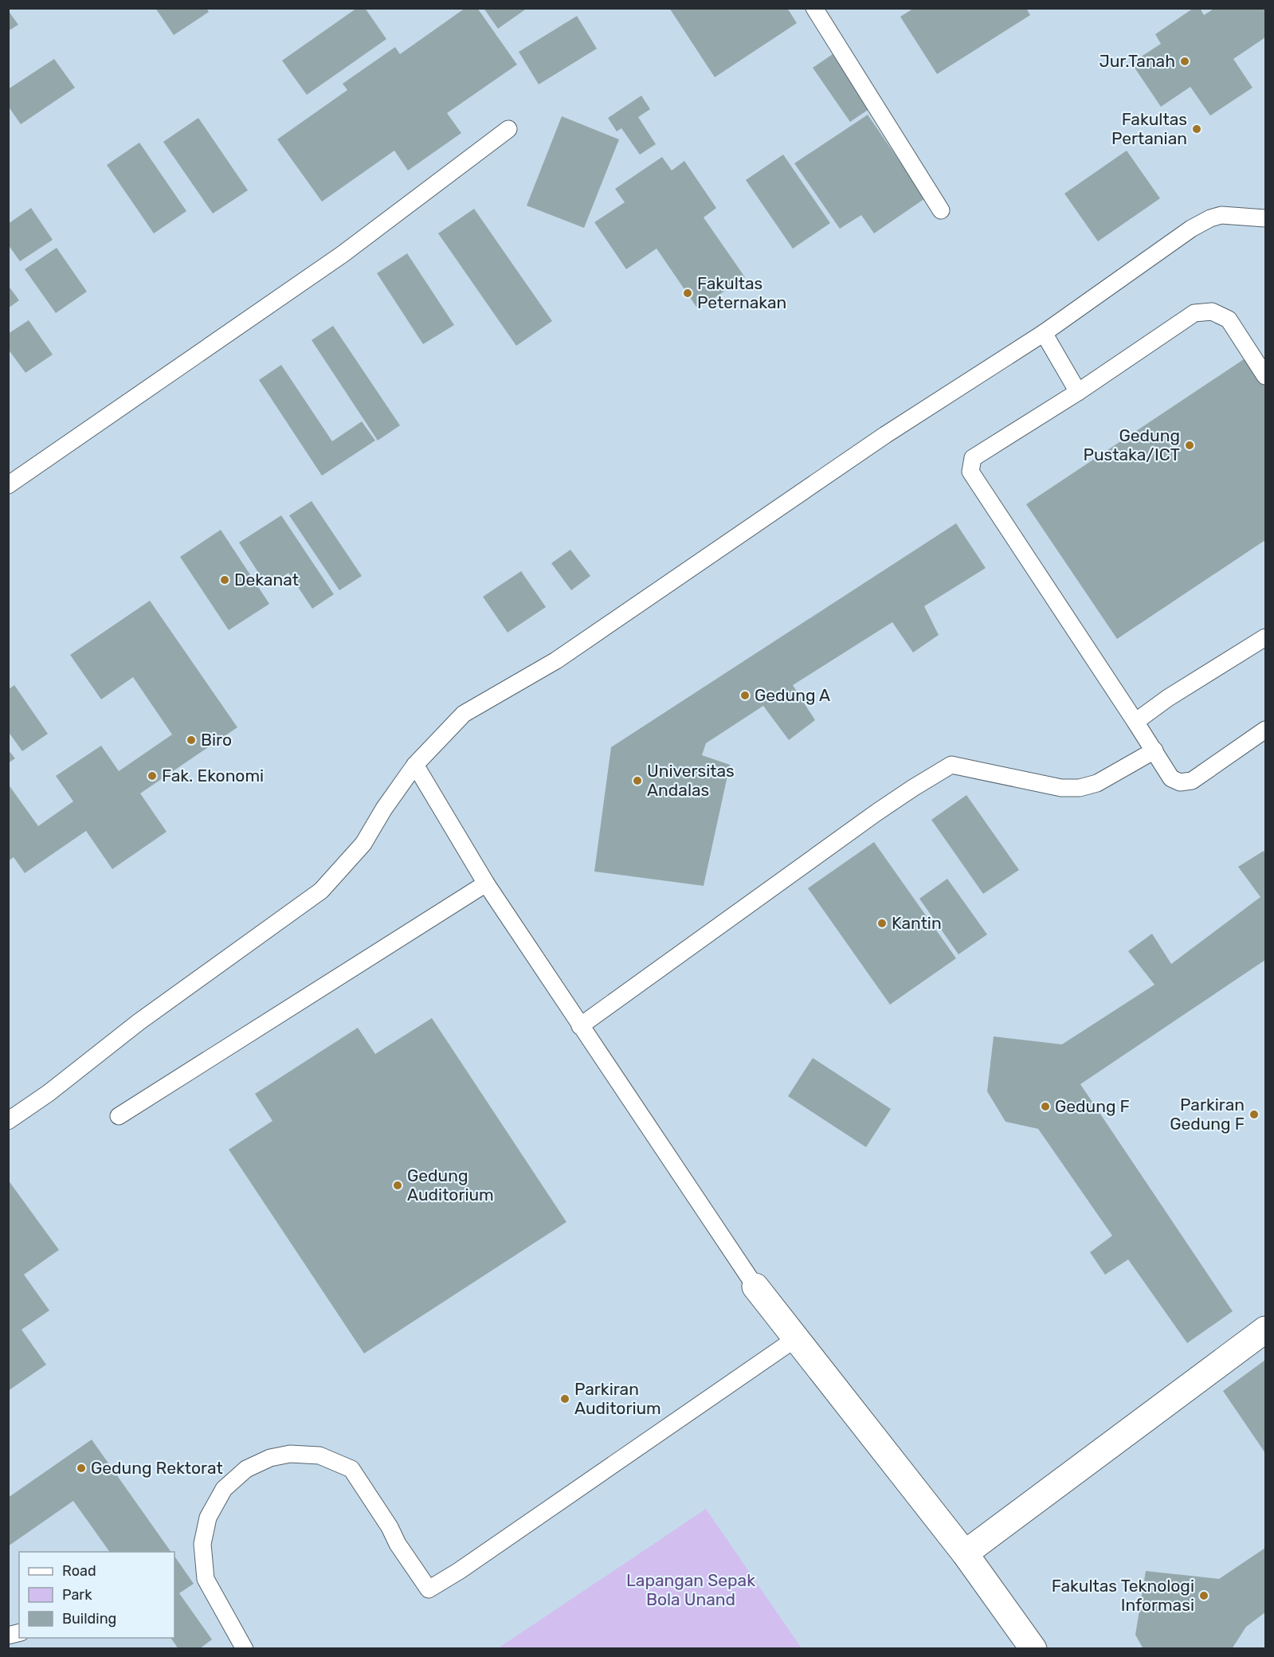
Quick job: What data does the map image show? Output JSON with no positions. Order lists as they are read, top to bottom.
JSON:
{
  "parks": ["Lapangan Sepak Bola Unand"],
  "places": [
    "Jur.Tanah",
    "Fakultas Pertanian",
    "Fakultas Peternakan",
    "Gedung Pustaka/ICT",
    "Dekanat",
    "Gedung A",
    "Biro",
    "Fak. Ekonomi",
    "Universitas Andalas",
    "Kantin",
    "Gedung F",
    "Parkiran Gedung F",
    "Gedung Auditorium",
    "Parkiran Auditorium",
    "Gedung Rektorat",
    "Fakultas Teknologi Informasi"
  ],
  "legend": ["Road", "Park", "Building"]
}
